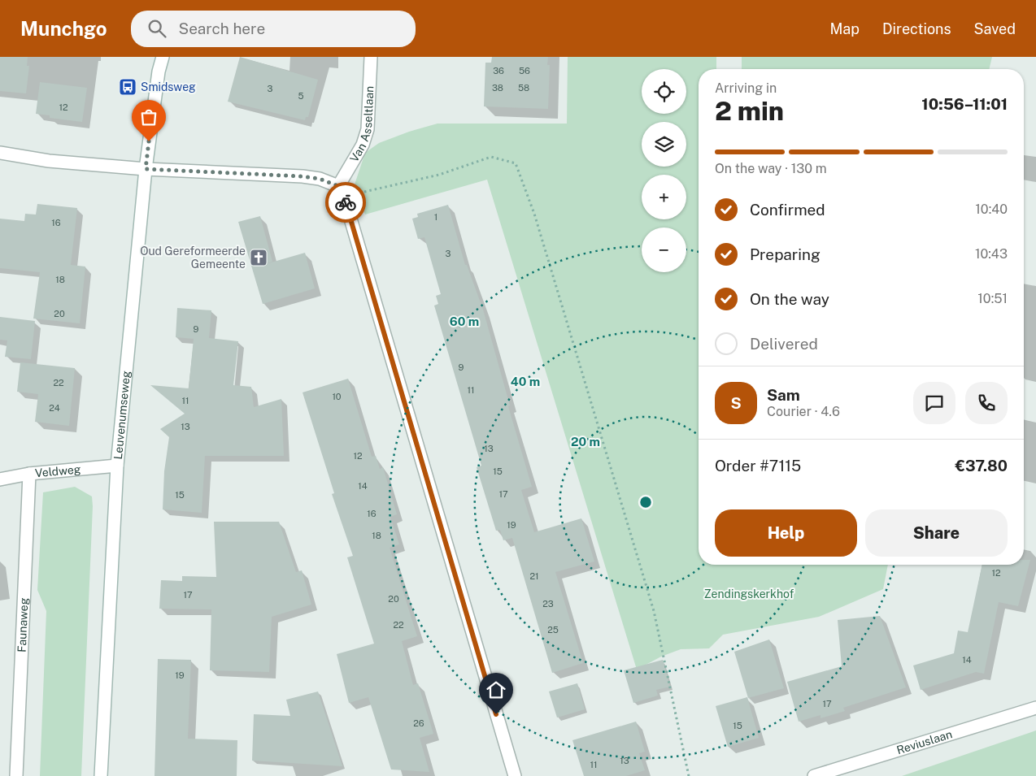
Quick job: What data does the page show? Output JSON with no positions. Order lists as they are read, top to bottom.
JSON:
{
  "streets": {
    "street": [
      "Van Asseltlaan",
      "Leuvenumseweg",
      "Veldweg",
      "Faunaweg",
      "Reviuslaan"
    ]
  },
  "crossings": [
    ["Leuvenumseweg", "Veldweg"],
    ["Veldweg", "Faunaweg"]
  ],
  "parks": ["Zendingskerkhof"],
  "places": {
    "bus stop": ["Smidsweg"],
    "church": ["Oud Gereformeerde Gemeente"]
  },
  "house_numbers": [
    "36",
    "56",
    "38",
    "58",
    "3",
    "5",
    "12",
    "1",
    "16",
    "3",
    "18",
    "20",
    "9",
    "9",
    "22",
    "11",
    "10",
    "11",
    "24",
    "13",
    "13",
    "12",
    "15",
    "14",
    "17",
    "15",
    "16",
    "19",
    "18",
    "12",
    "21",
    "17",
    "20",
    "23",
    "22",
    "25",
    "14",
    "19",
    "17",
    "26",
    "15",
    "13",
    "11"
  ],
  "page": {
    "header": "Munchgo",
    "search": "Search here",
    "nav": ["Map", "Directions", "Saved"],
    "map_buttons": ["+", "−"],
    "heading": ["2 min", "Arriving in", "10:56–11:01"],
    "panel": [
      "Sam",
      "Courier · 4.6",
      "Order #7115",
      "€37.80"
    ],
    "bar": "On the way · 130 m",
    "list": [
      ["Confirmed", "10:40"],
      ["Preparing", "10:43"],
      ["On the way", "10:51"],
      "Delivered"
    ],
    "round": "S",
    "buttons": ["Help", "Share"]
  },
  "rings": ["60 m", "40 m", "20 m"]
}
